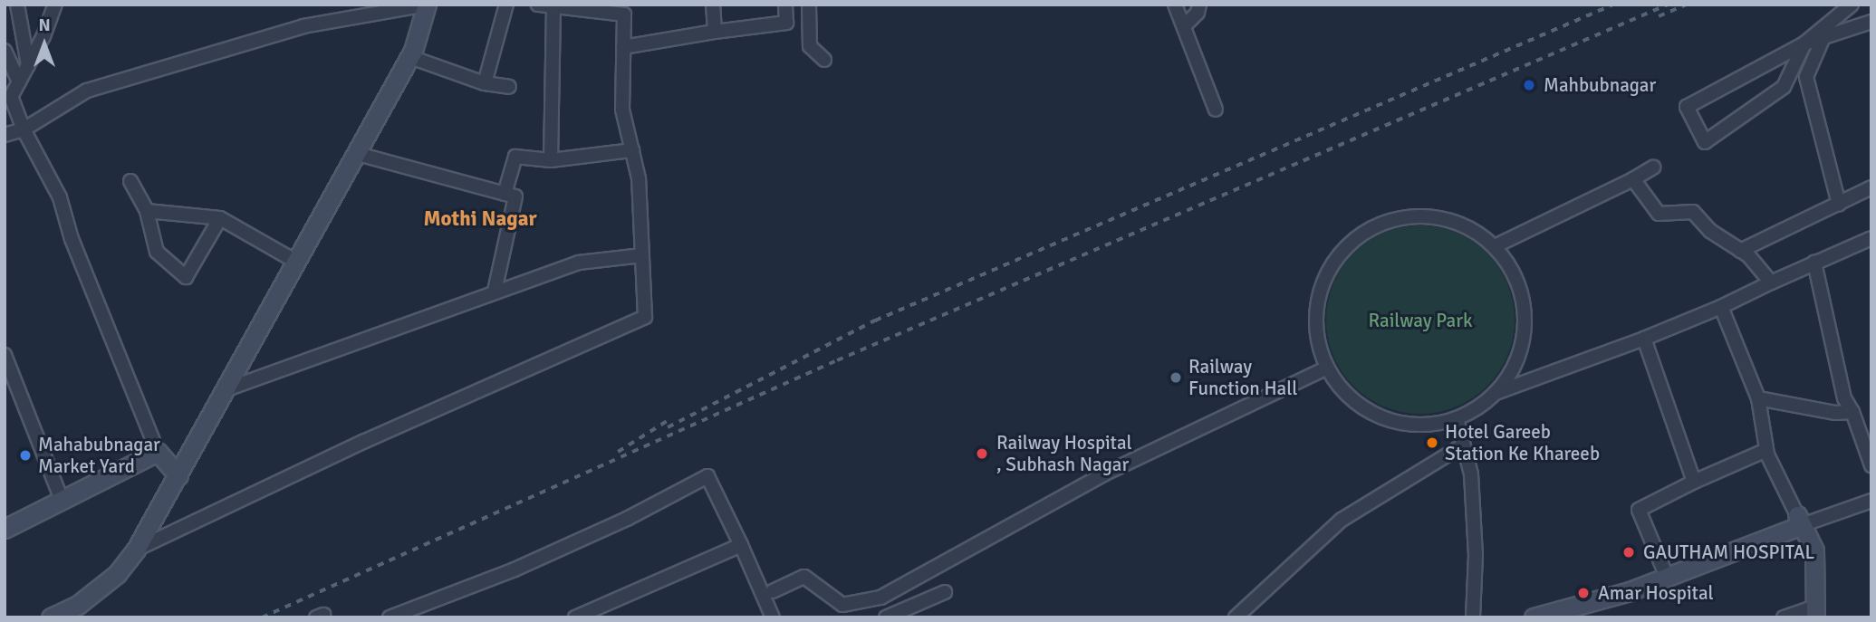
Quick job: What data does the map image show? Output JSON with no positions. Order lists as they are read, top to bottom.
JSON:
{
  "districts": ["Mothi Nagar"],
  "parks": ["Railway Park"],
  "places": [
    "Mahbubnagar",
    "Railway Function Hall",
    "Hotel Gareeb Station Ke Khareeb",
    "Railway Hospital , Subhash Nagar",
    "Mahabubnagar Market Yard",
    "GAUTHAM HOSPITAL",
    "Amar Hospital"
  ],
  "north": "top"
}
